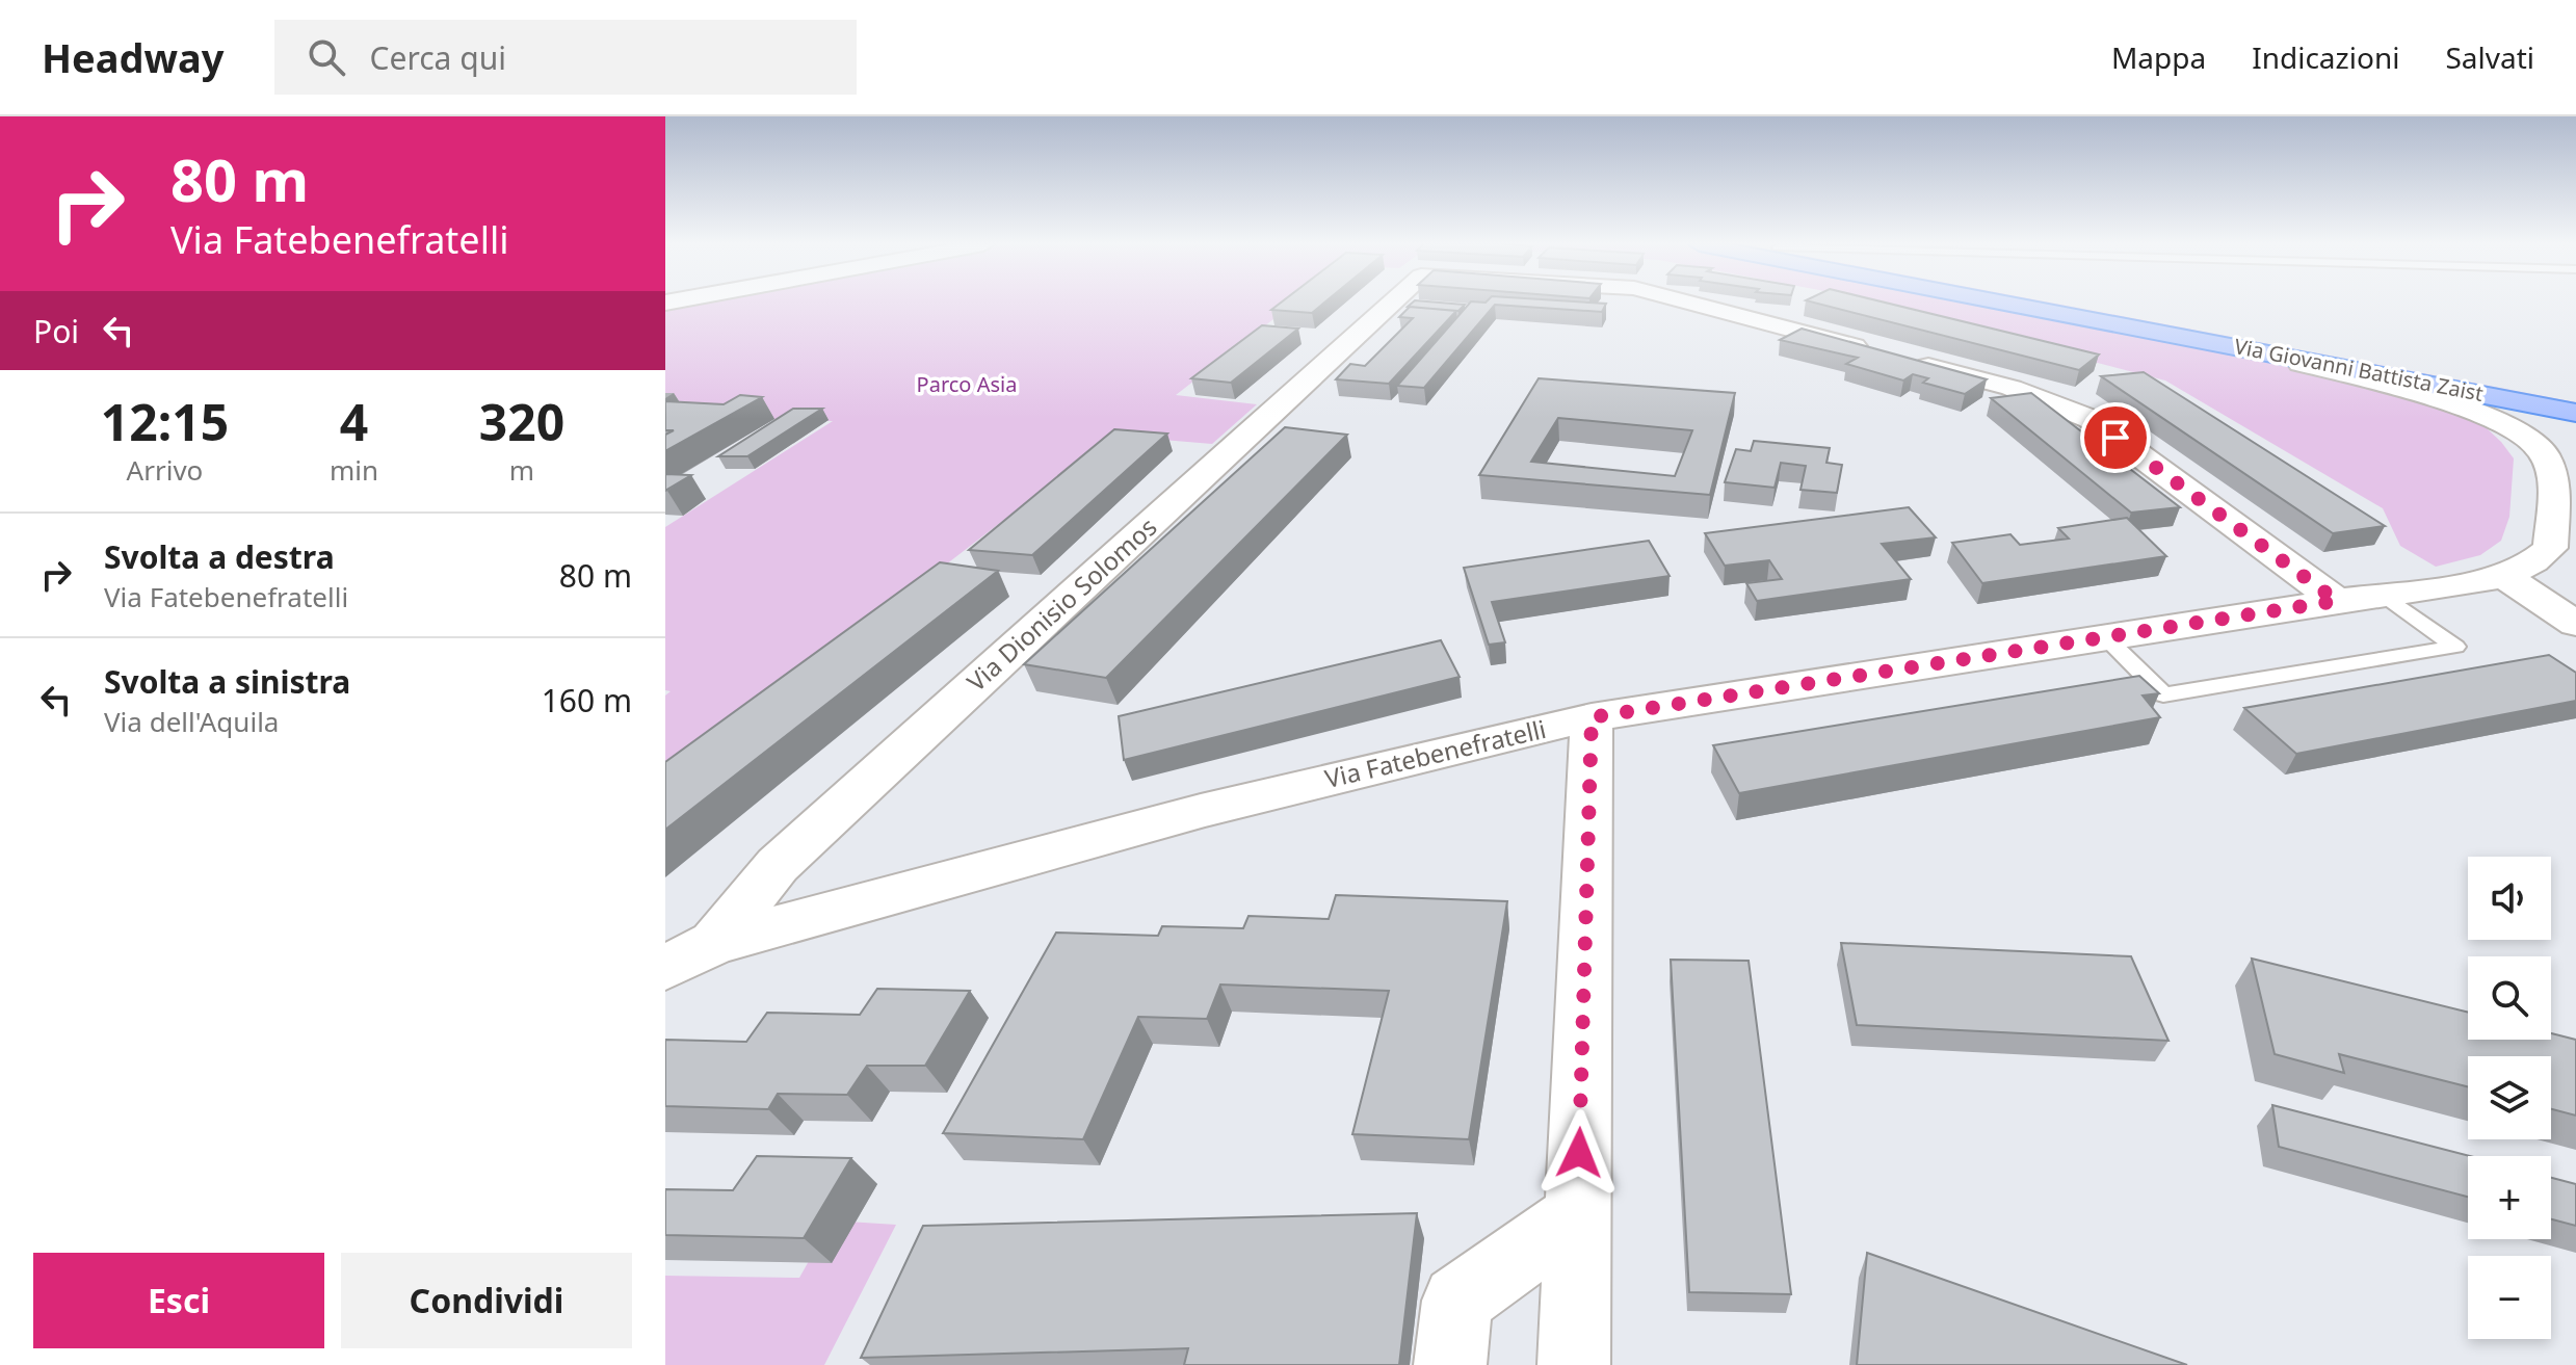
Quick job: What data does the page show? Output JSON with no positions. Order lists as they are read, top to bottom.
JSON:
{
  "streets": {
    "main road": ["Via Giovanni Battista Zaist"],
    "street": ["Via Dionisio Solomos", "Via Fatebenefratelli"]
  },
  "crossings": [
    ["Via Giovanni Battista Zaist", "Via Fatebenefratelli"],
    ["Via Dionisio Solomos", "Via Fatebenefratelli"]
  ],
  "parks": ["Parco Asia"],
  "page": {
    "header": "Headway",
    "search": "Cerca qui",
    "nav": ["Mappa", "Indicazioni", "Salvati"],
    "turn": ["80 m", "Via Fatebenefratelli"],
    "then": "Poi",
    "eta": [
      "12:15",
      "Arrivo",
      "4",
      "min",
      "320",
      "m"
    ],
    "list": [
      {
        "name": "Svolta a destra",
        "note": "Via Fatebenefratelli",
        "value": "80 m"
      },
      {
        "name": "Svolta a sinistra",
        "note": "Via dell'Aquila",
        "value": "160 m"
      }
    ],
    "map_buttons": ["+", "−"],
    "buttons": ["Esci", "Condividi"]
  }
}
